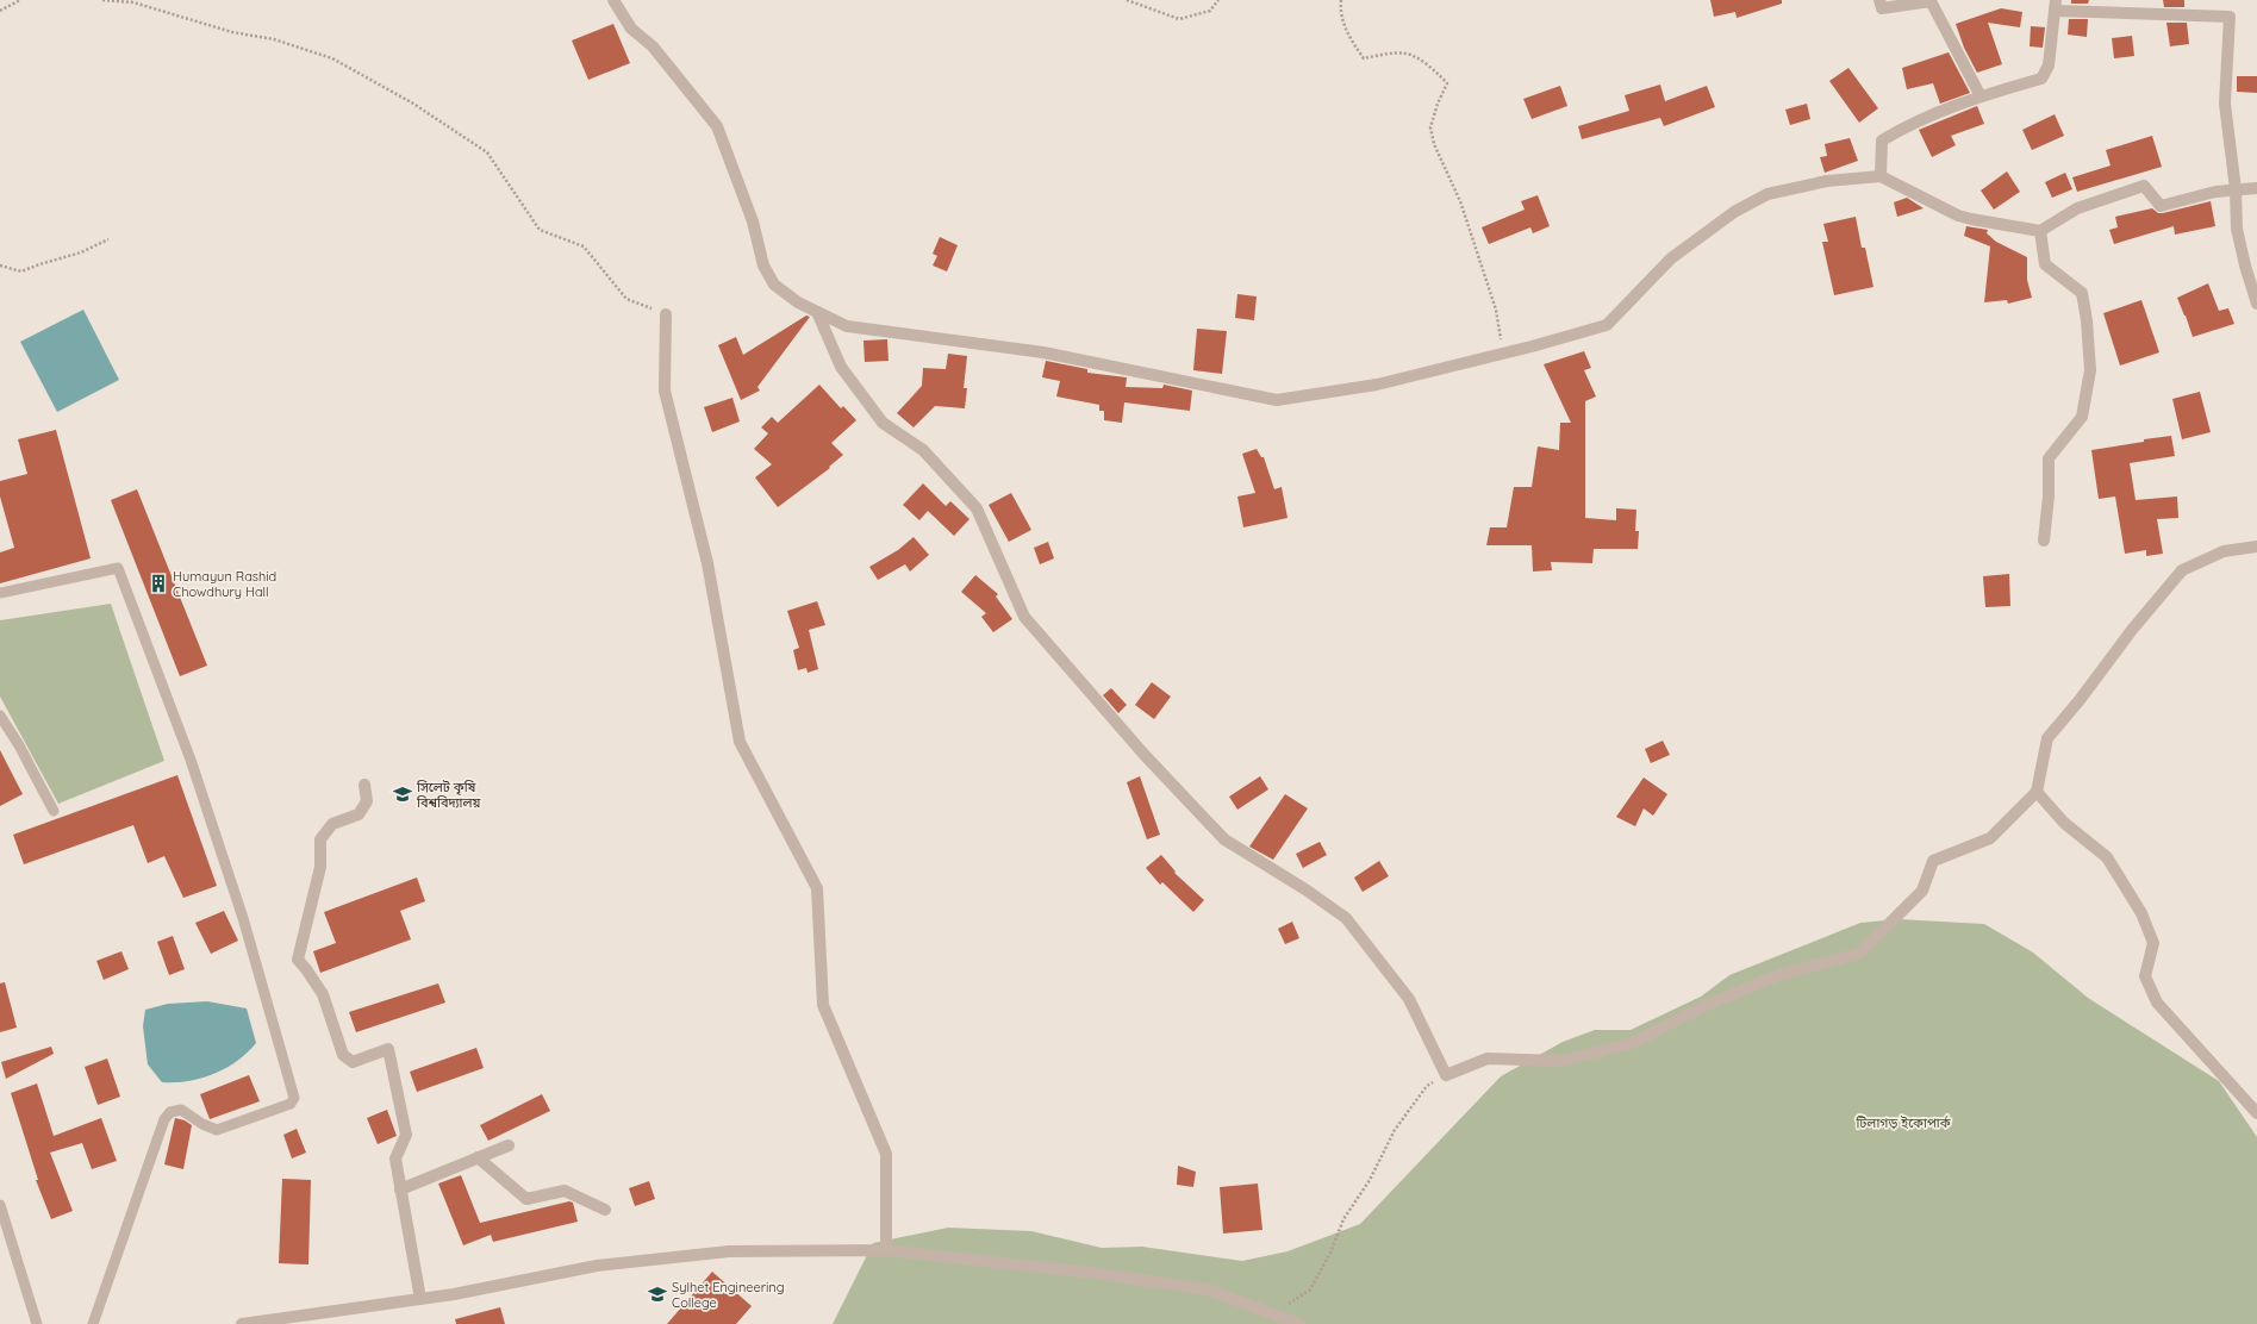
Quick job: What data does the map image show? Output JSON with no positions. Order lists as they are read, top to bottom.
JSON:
{
  "parks": ["টিলাগড় ইকোপার্ক"],
  "places": {
    "building": ["Humayun Rashid Chowdhury Hall"],
    "school or university": ["সিলেট কৃষি বিশ্ববিদ্যালয়", "Sylhet Engineering College"]
  }
}
